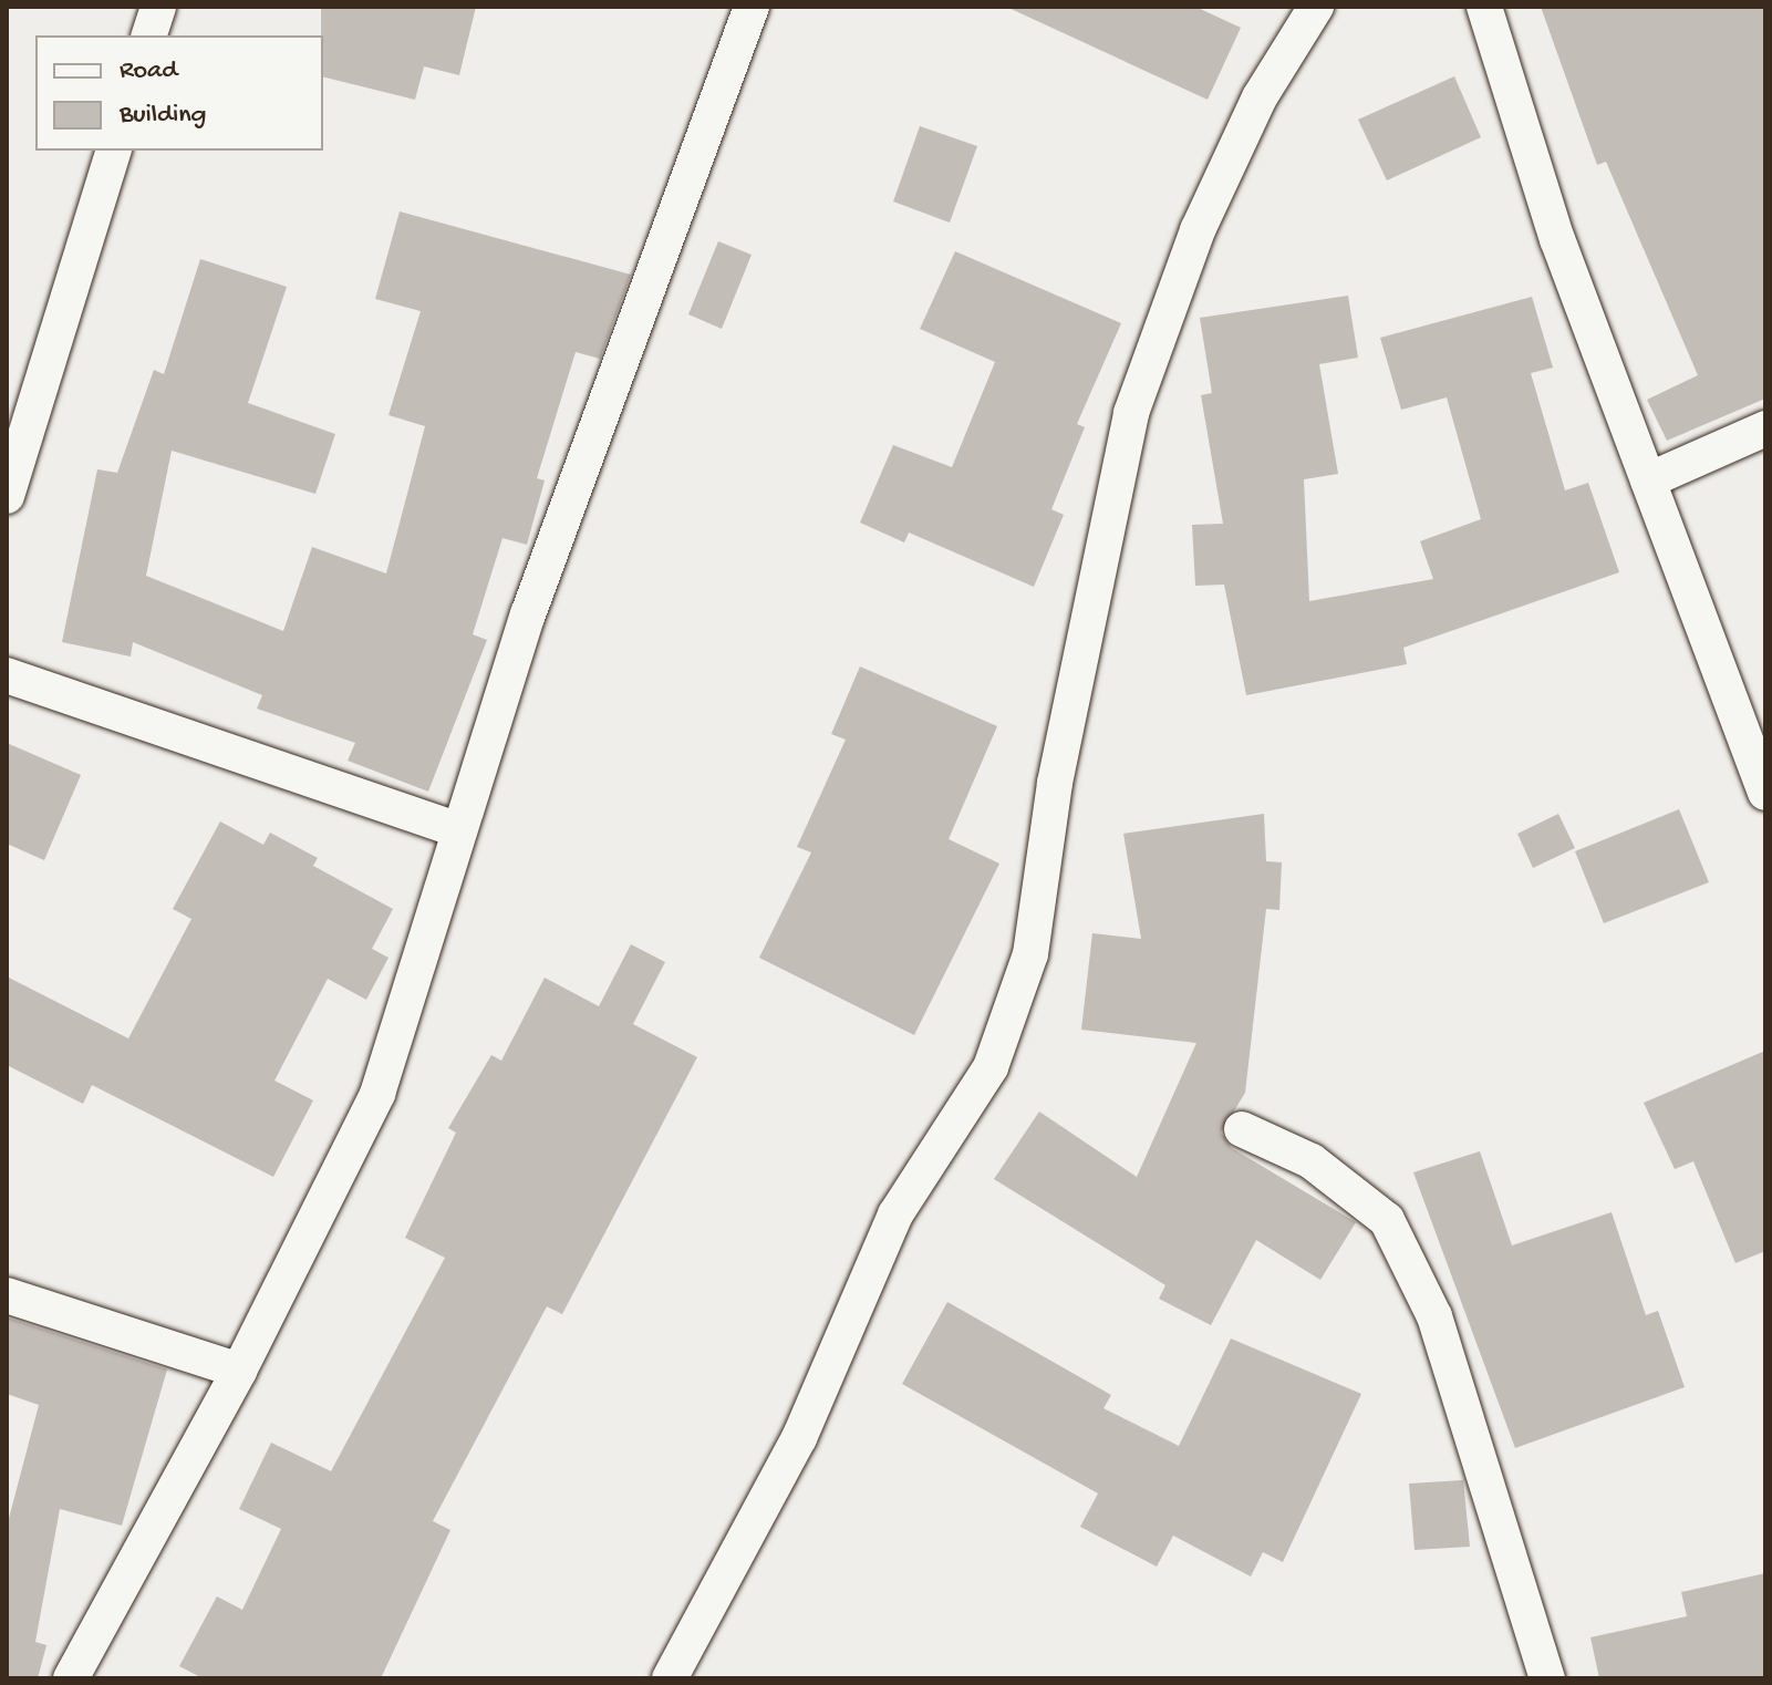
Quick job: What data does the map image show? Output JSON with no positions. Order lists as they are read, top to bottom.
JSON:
{
  "legend": ["Road", "Building"]
}
